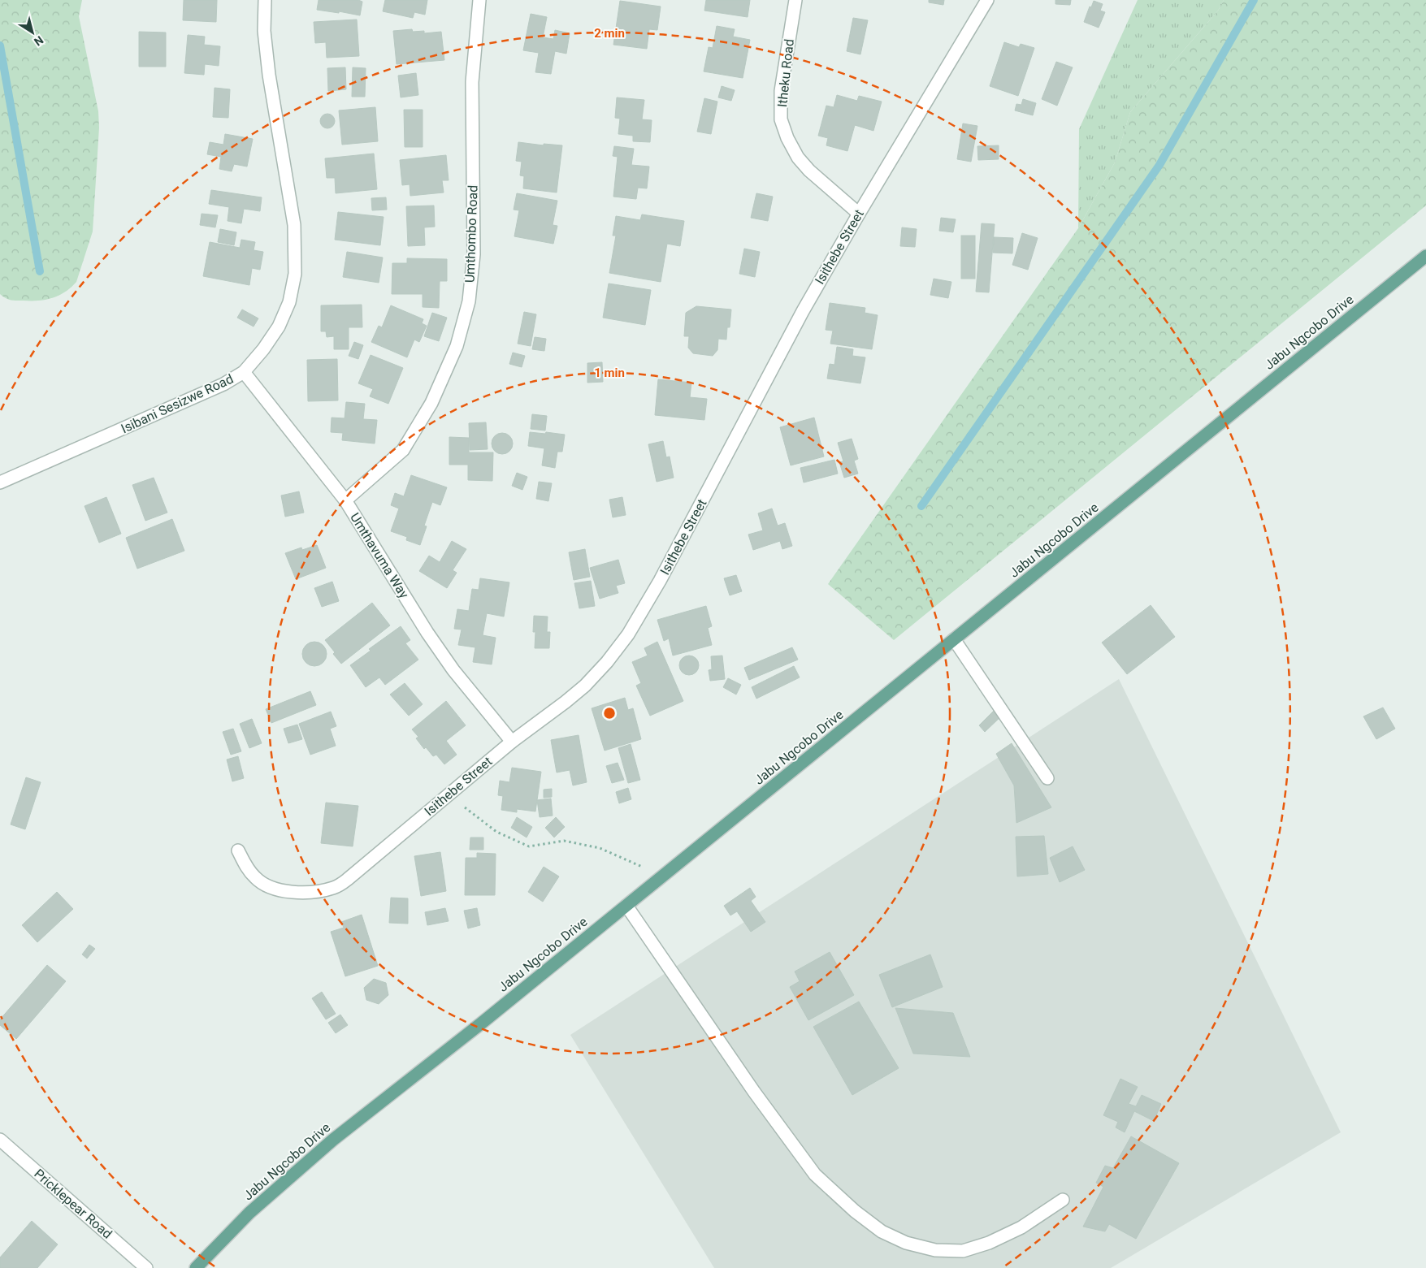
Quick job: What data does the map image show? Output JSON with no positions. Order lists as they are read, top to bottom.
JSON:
{
  "streets": {
    "main road": ["Jabu Ngcobo Drive"],
    "street": [
      "Itheku Road",
      "Umthombo Road",
      "Isithebe Street",
      "Isibani Sesizwe Road",
      "Umthavuma Way",
      "Pricklepear Road"
    ]
  },
  "crossings": [
    ["Itheku Road", "Isithebe Street"],
    ["Umthombo Road", "Umthavuma Way"],
    ["Isithebe Street", "Umthavuma Way"],
    ["Isibani Sesizwe Road", "Umthavuma Way"]
  ],
  "north": "bottom right",
  "rings": ["2 min", "1 min"]
}
